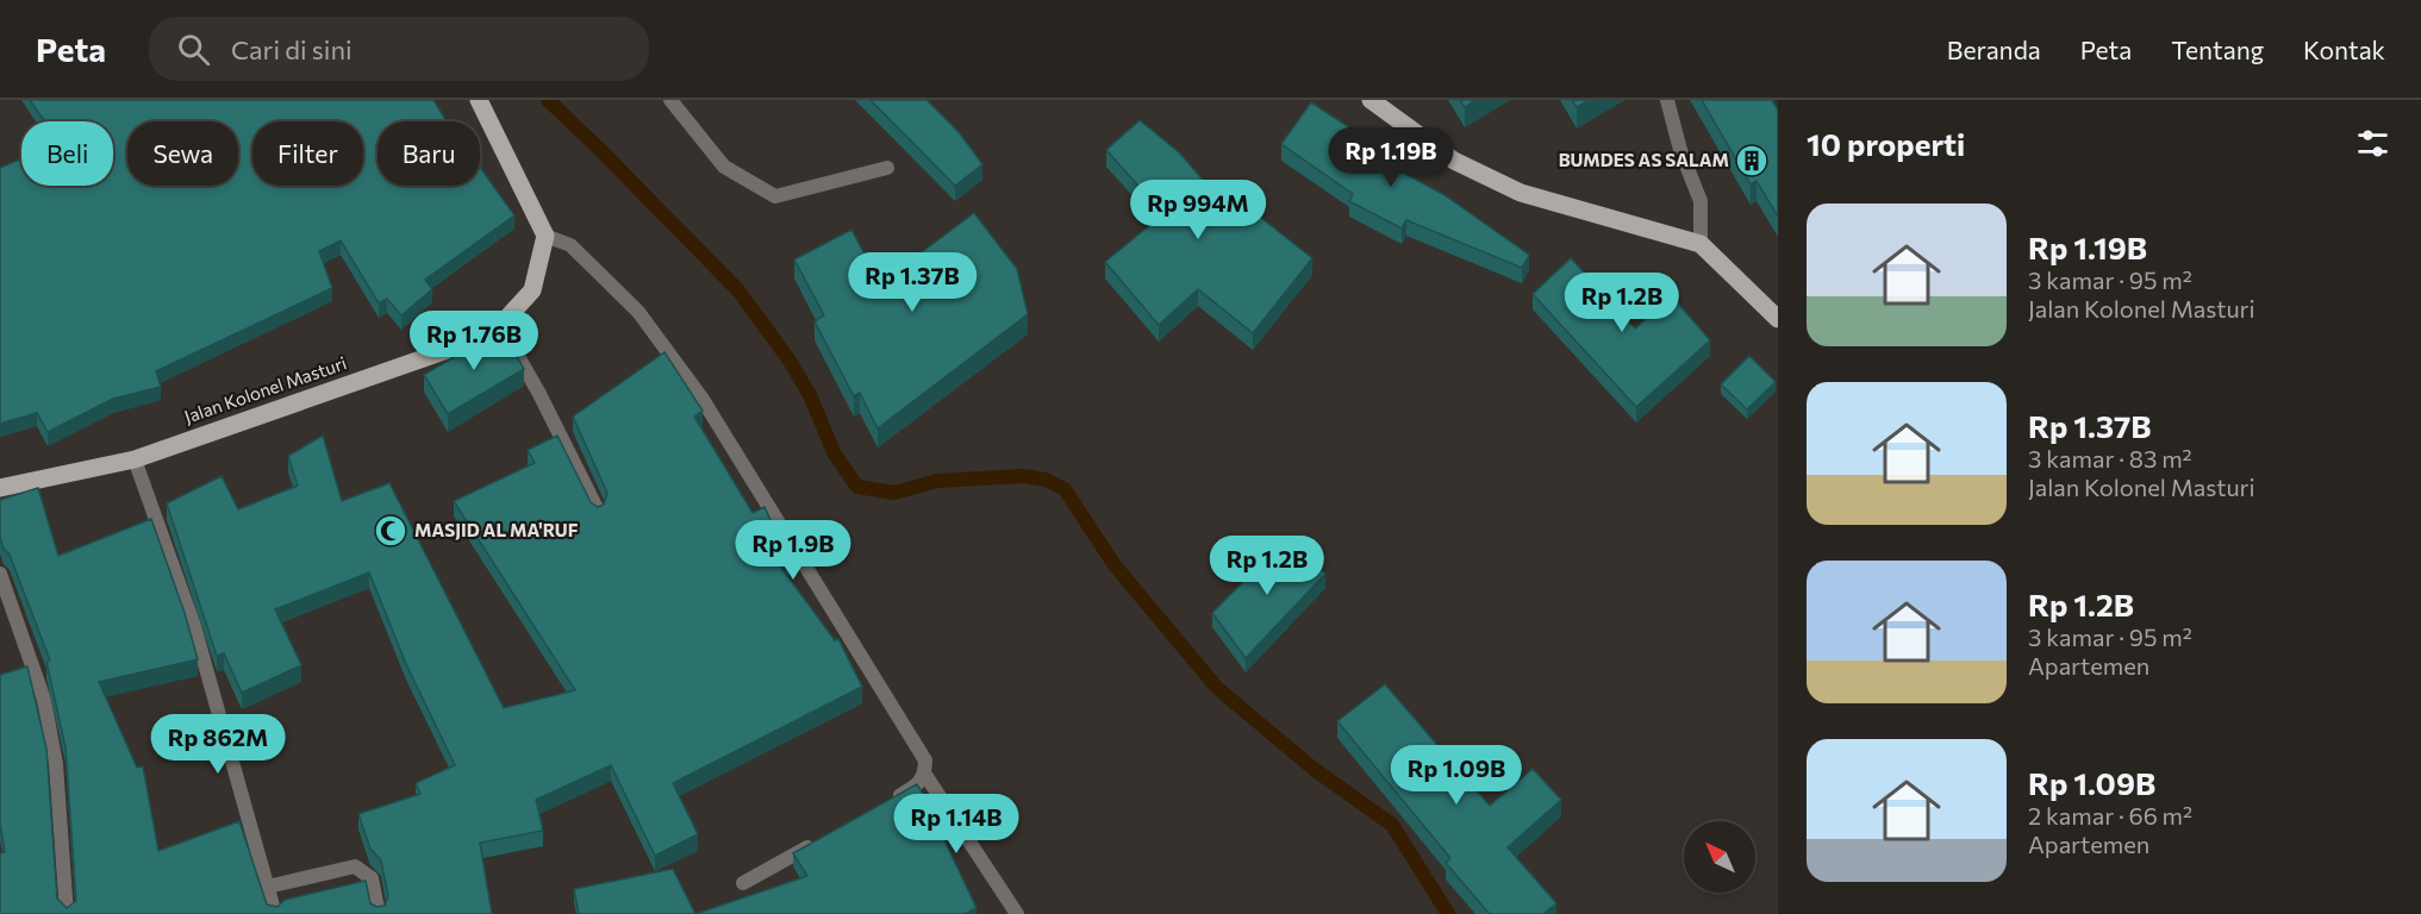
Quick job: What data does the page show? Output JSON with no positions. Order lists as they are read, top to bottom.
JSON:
{
  "streets": {
    "main road": ["Jalan Kolonel Masturi"]
  },
  "places": {
    "building": ["BUMDES AS SALAM"],
    "mosque": ["MASJID AL MA'RUF"]
  },
  "north": "top left",
  "page": {
    "header": "Peta",
    "search": "Cari di sini",
    "nav": [
      "Beranda",
      "Peta",
      "Tentang",
      "Kontak"
    ],
    "heading": "10 properti",
    "chip": [
      "Beli",
      "Sewa",
      "Filter",
      "Baru"
    ],
    "price": [
      "Rp 1.19B",
      "Rp 994M",
      "Rp 1.37B",
      "Rp 1.2B",
      "Rp 1.76B",
      "Rp 1.9B",
      "Rp 1.2B",
      "Rp 862M",
      "Rp 1.09B",
      "Rp 1.14B"
    ],
    "list": [
      {
        "name": "Rp 1.19B",
        "note": "3 kamar · 95 m² · Jalan Kolonel Masturi"
      },
      {
        "name": "Rp 1.37B",
        "note": "3 kamar · 83 m² · Jalan Kolonel Masturi"
      },
      {
        "name": "Rp 1.2B",
        "note": "3 kamar · 95 m² · Apartemen"
      },
      {
        "name": "Rp 1.09B",
        "note": "2 kamar · 66 m² · Apartemen"
      }
    ]
  }
}
